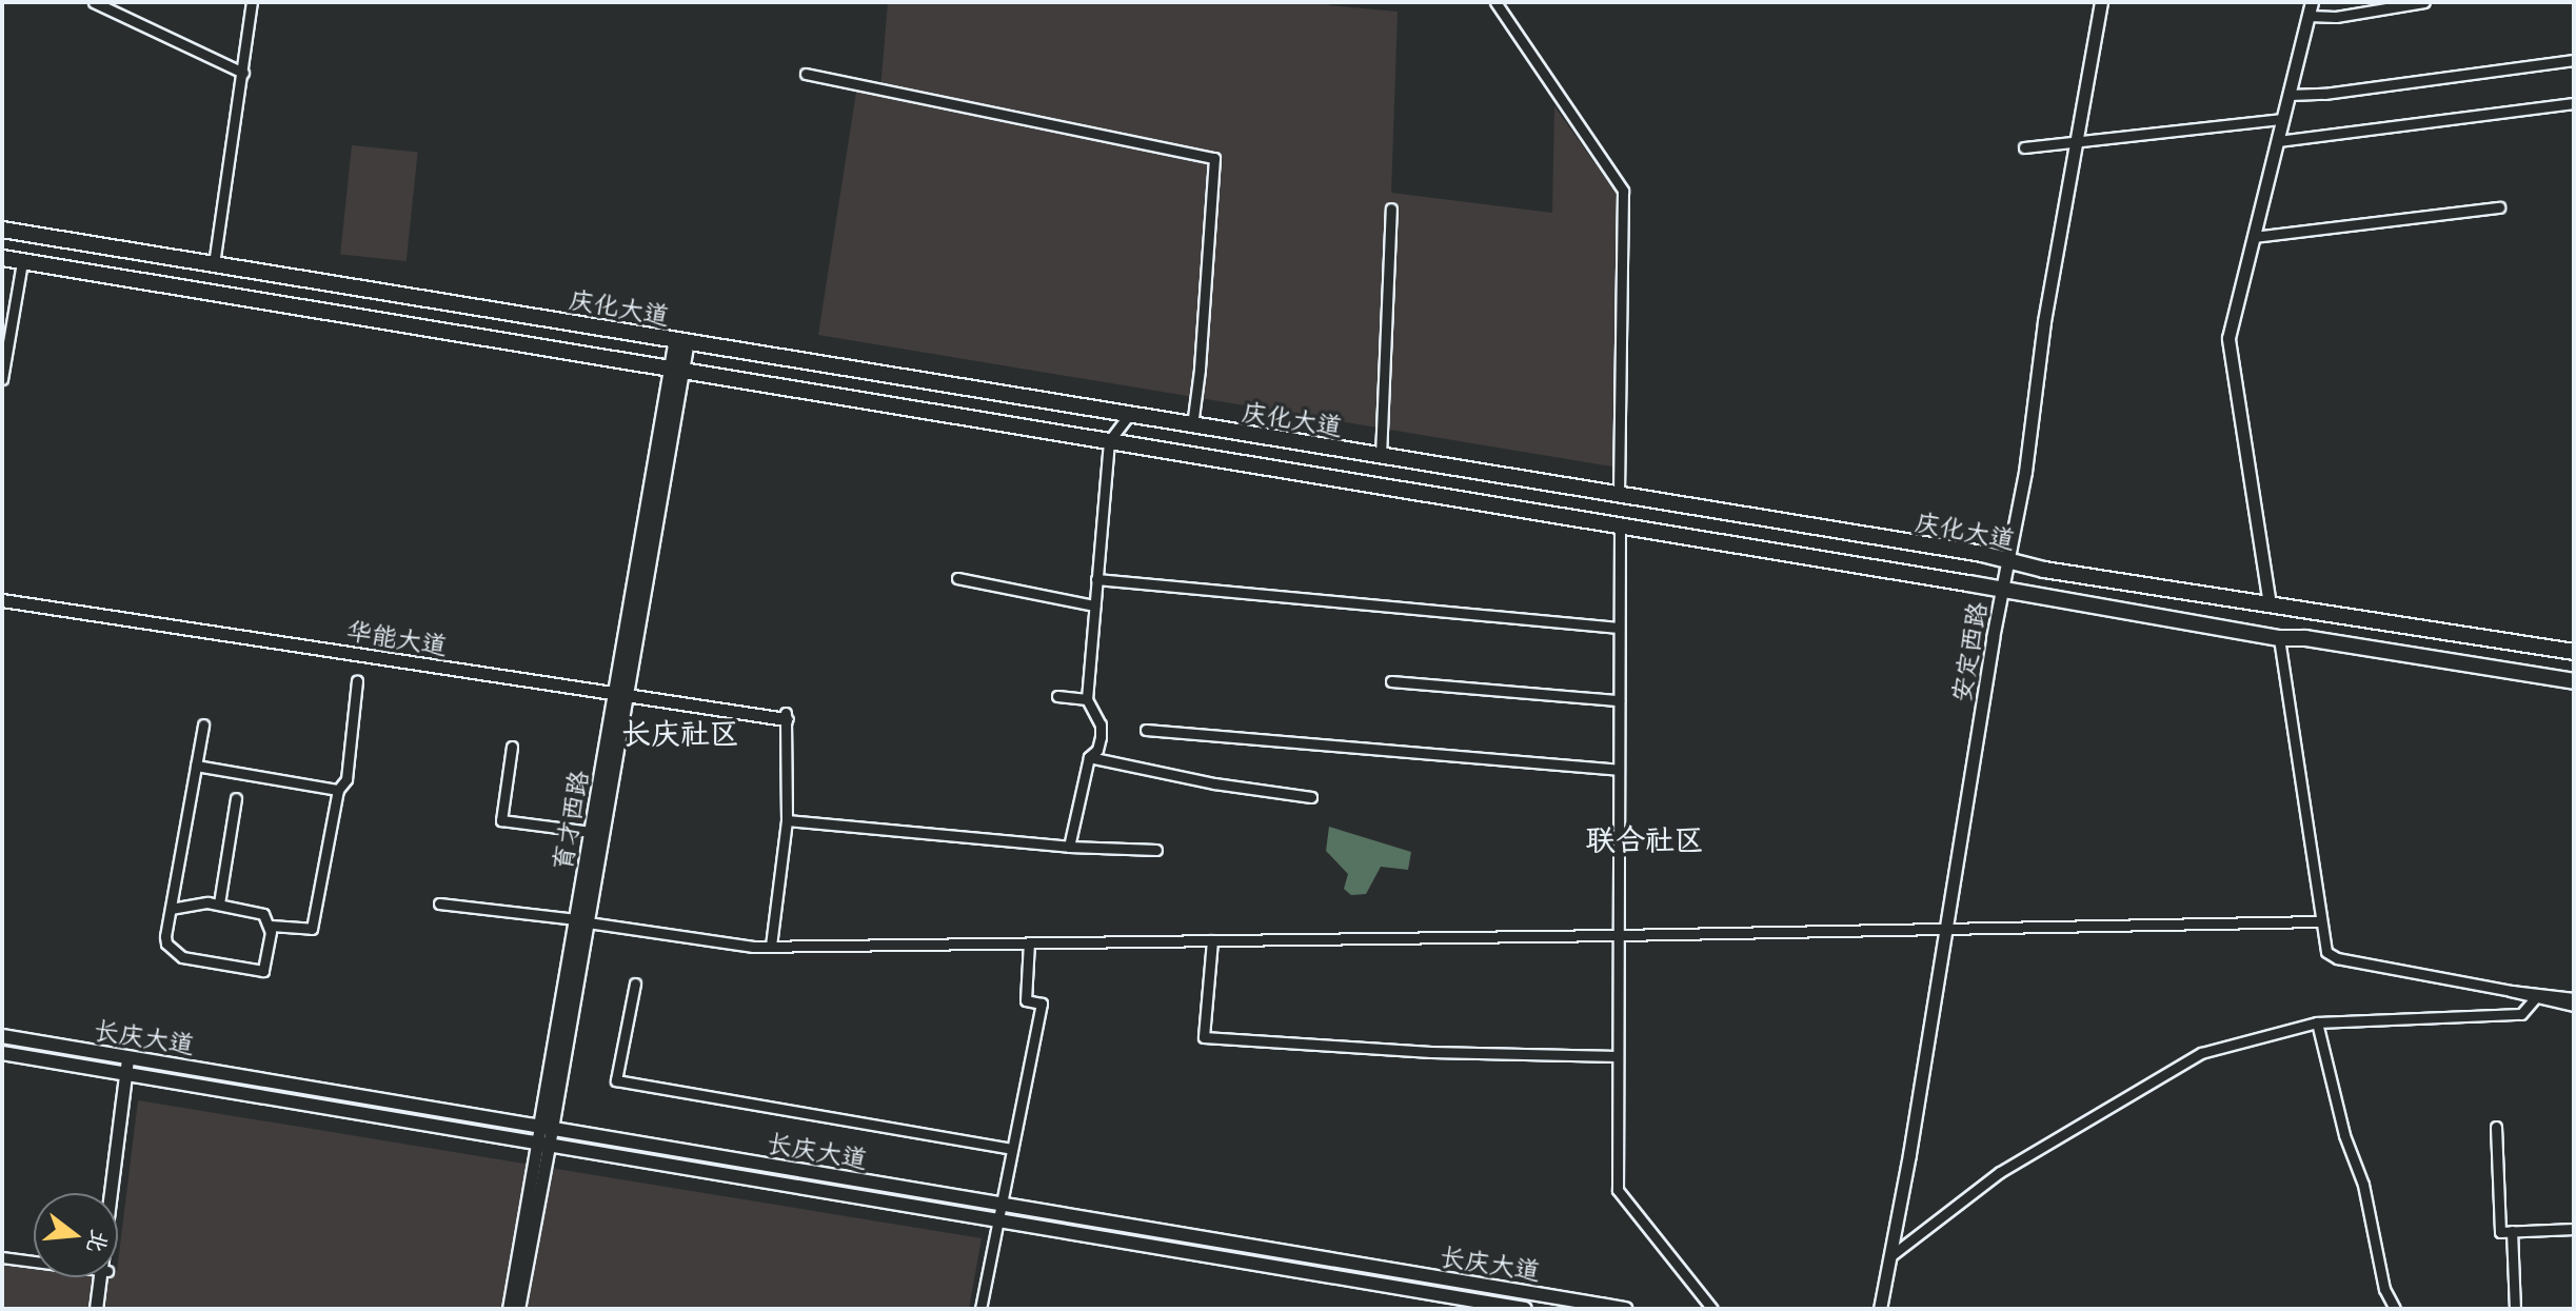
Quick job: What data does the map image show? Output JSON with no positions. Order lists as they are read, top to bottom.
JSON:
{
  "streets": {
    "highway": ["庆化大道"],
    "main road": ["育才西路", "长庆大道"],
    "street": ["华能大道", "安定西路"]
  },
  "crossings": [
    ["庆化大道", "安定西路"],
    ["庆化大道", "育才西路"],
    ["华能大道", "育才西路"],
    ["育才西路", "长庆大道"]
  ],
  "districts": ["长庆社区", "联合社区"],
  "north": "right"
}
